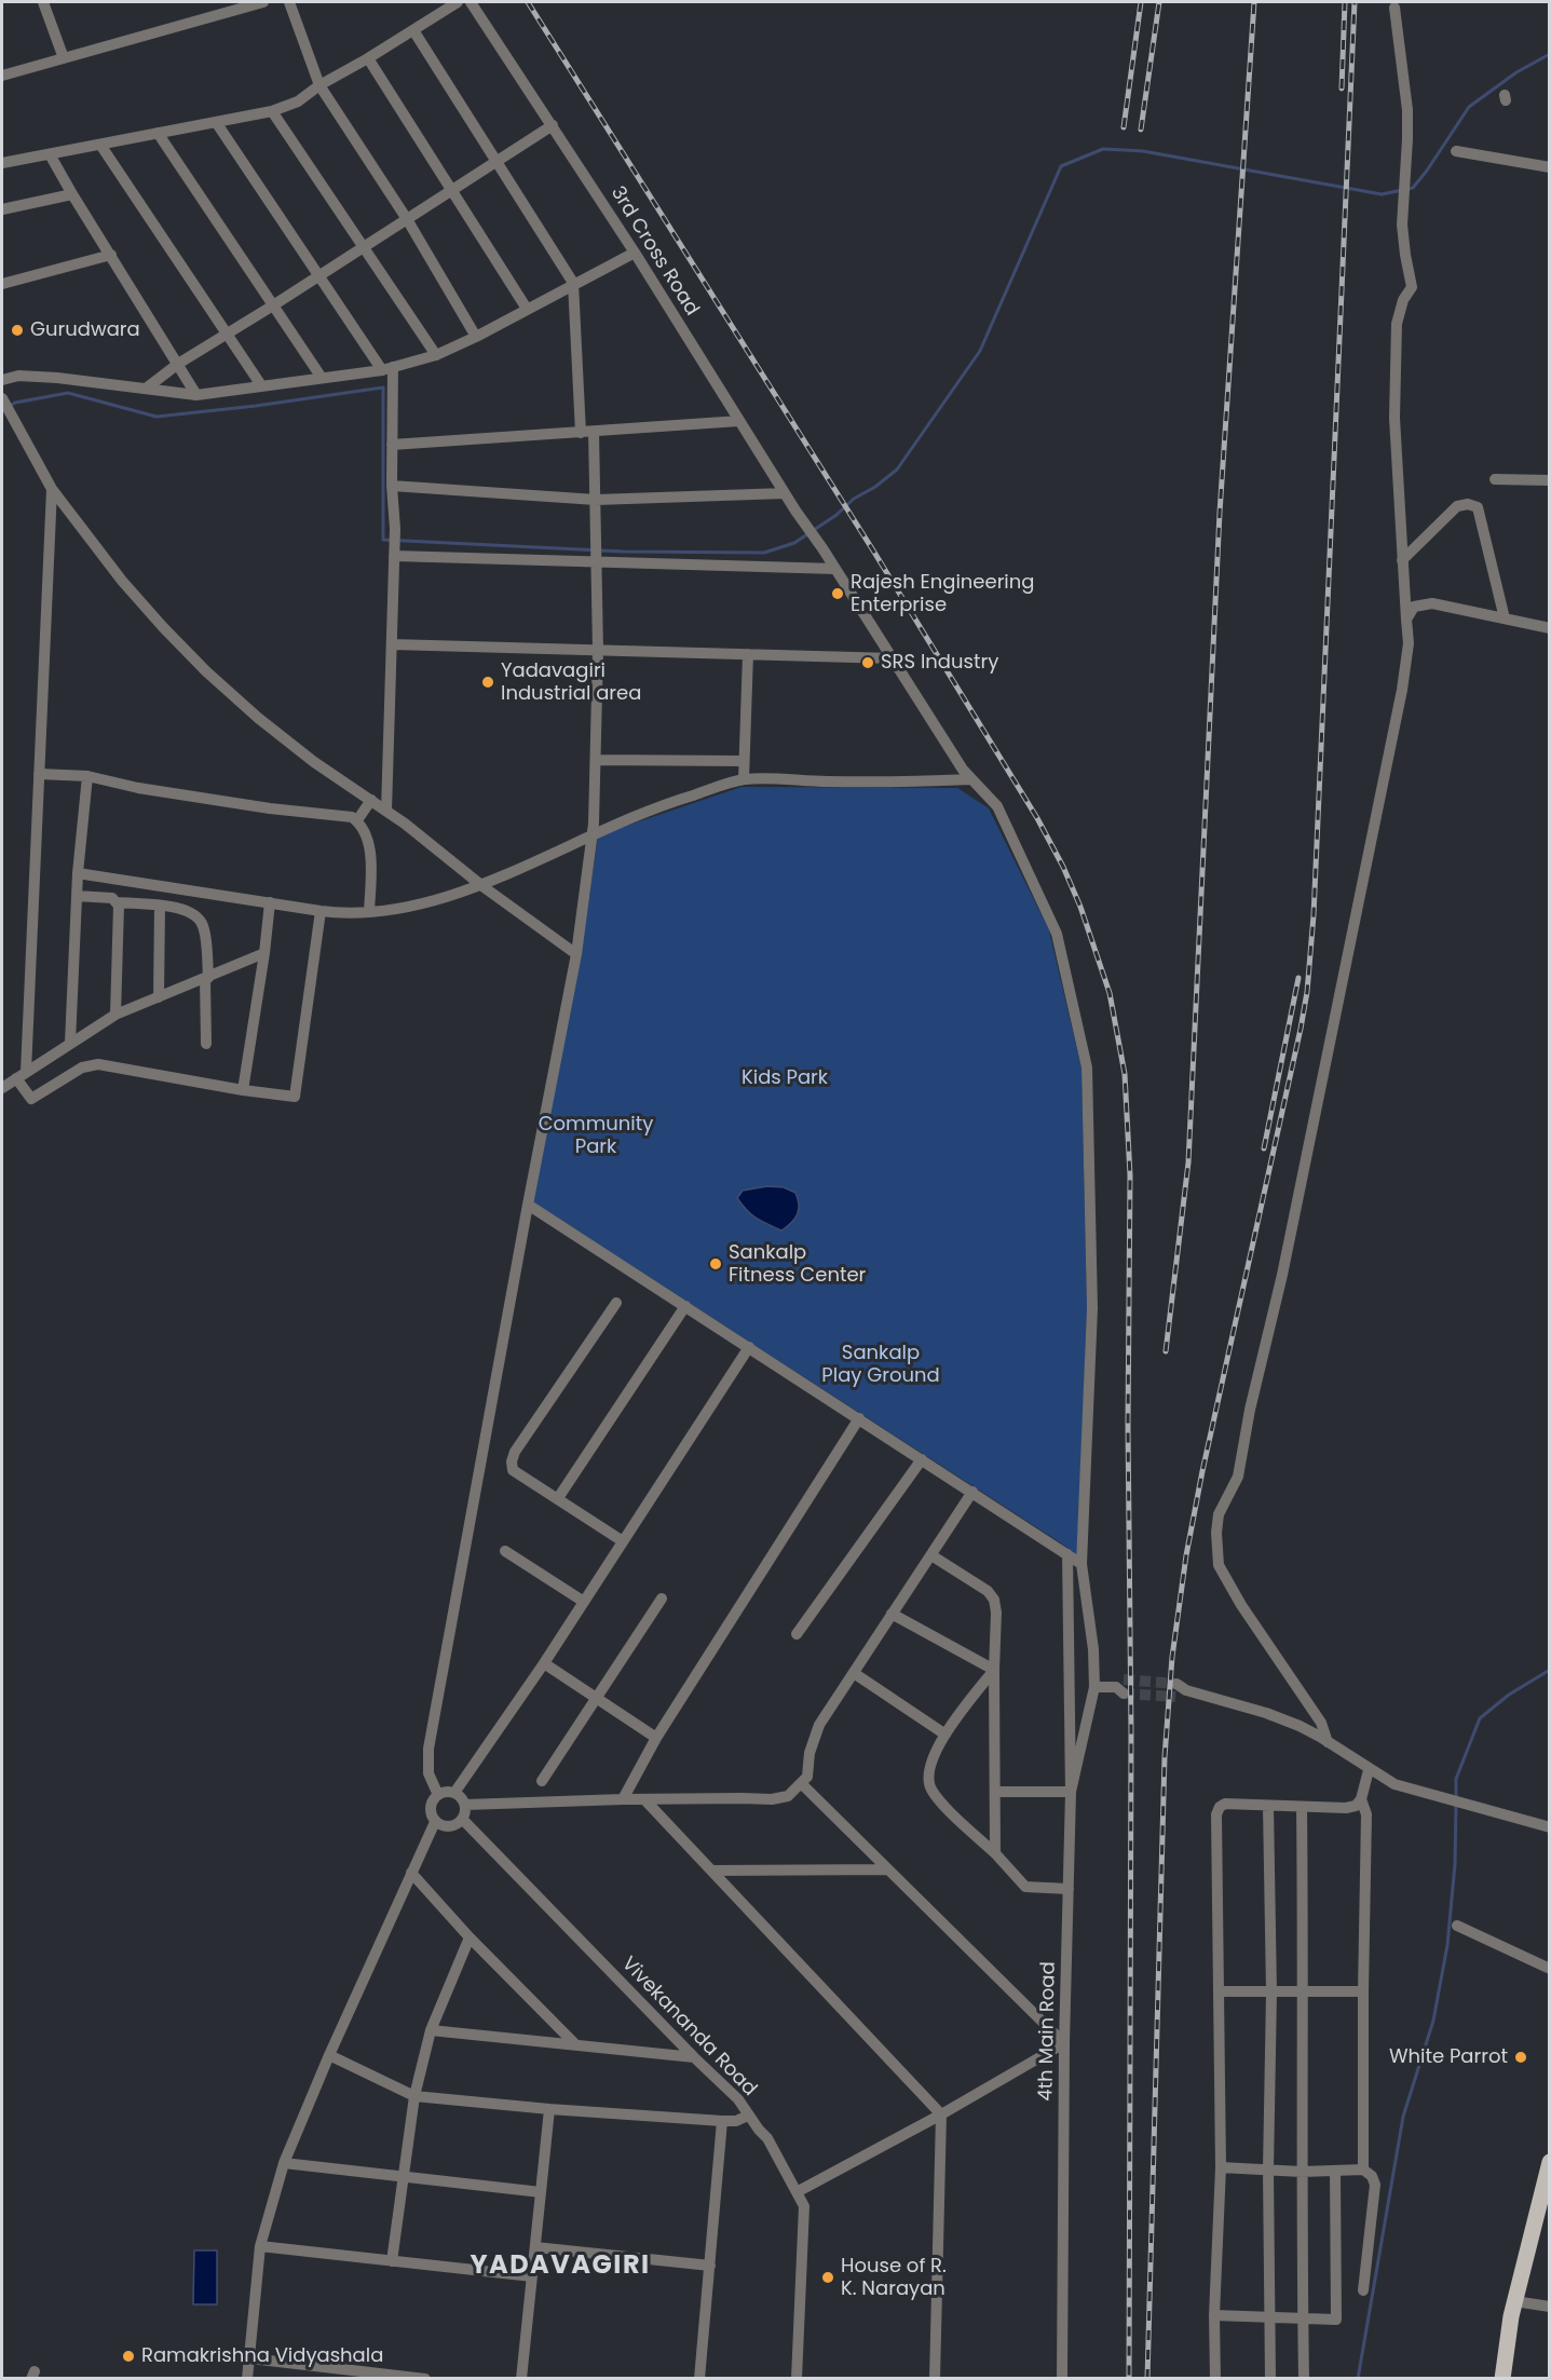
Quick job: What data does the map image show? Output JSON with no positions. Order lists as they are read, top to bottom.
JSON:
{
  "streets": {
    "street": ["3rd Cross Road", "Vivekananda Road", "4th Main Road"]
  },
  "crossings": [
    ["3rd Cross Road", "4th Main Road"]
  ],
  "districts": ["YADAVAGIRI"],
  "parks": ["Kids Park", "Community Park", "Sankalp Play Ground"],
  "places": [
    "Gurudwara",
    "Rajesh Engineering Enterprise",
    "SRS Industry",
    "Yadavagiri Industrial area",
    "Sankalp Fitness Center",
    "White Parrot",
    "House of R. K. Narayan",
    "Ramakrishna Vidyashala"
  ]
}
